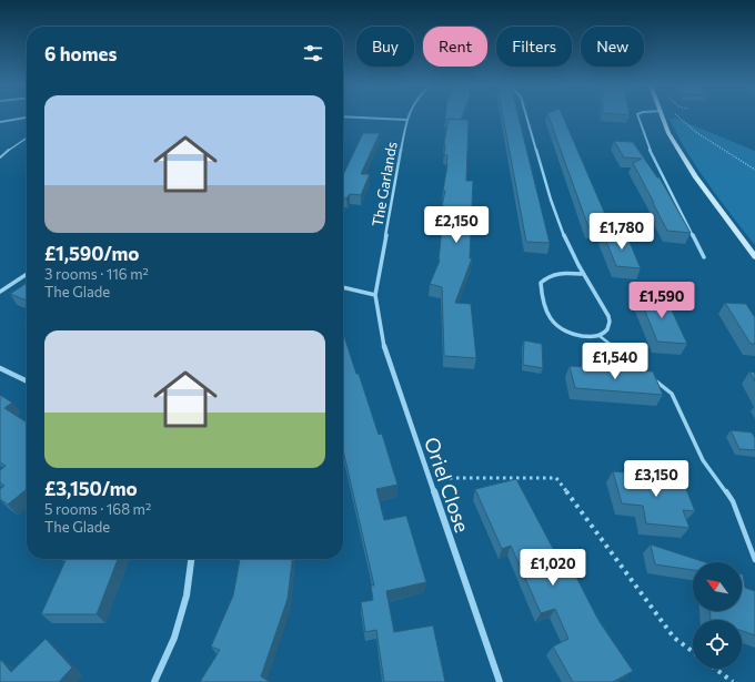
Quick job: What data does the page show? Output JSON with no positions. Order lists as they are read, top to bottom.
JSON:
{
  "streets": {
    "street": ["The Garlands", "Oriel Close"]
  },
  "crossings": [
    ["The Garlands", "Oriel Close"]
  ],
  "north": "top left",
  "page": {
    "chip": [
      "Buy",
      "Rent",
      "Filters",
      "New"
    ],
    "heading": "6 homes",
    "list": [
      {
        "name": "£1,590/mo",
        "note": "3 rooms · 116 m² · The Glade"
      },
      {
        "name": "£3,150/mo",
        "note": "5 rooms · 168 m² · The Glade"
      }
    ],
    "price": [
      "£2,150",
      "£1,780",
      "£1,590",
      "£1,540",
      "£3,150",
      "£1,020"
    ]
  }
}
